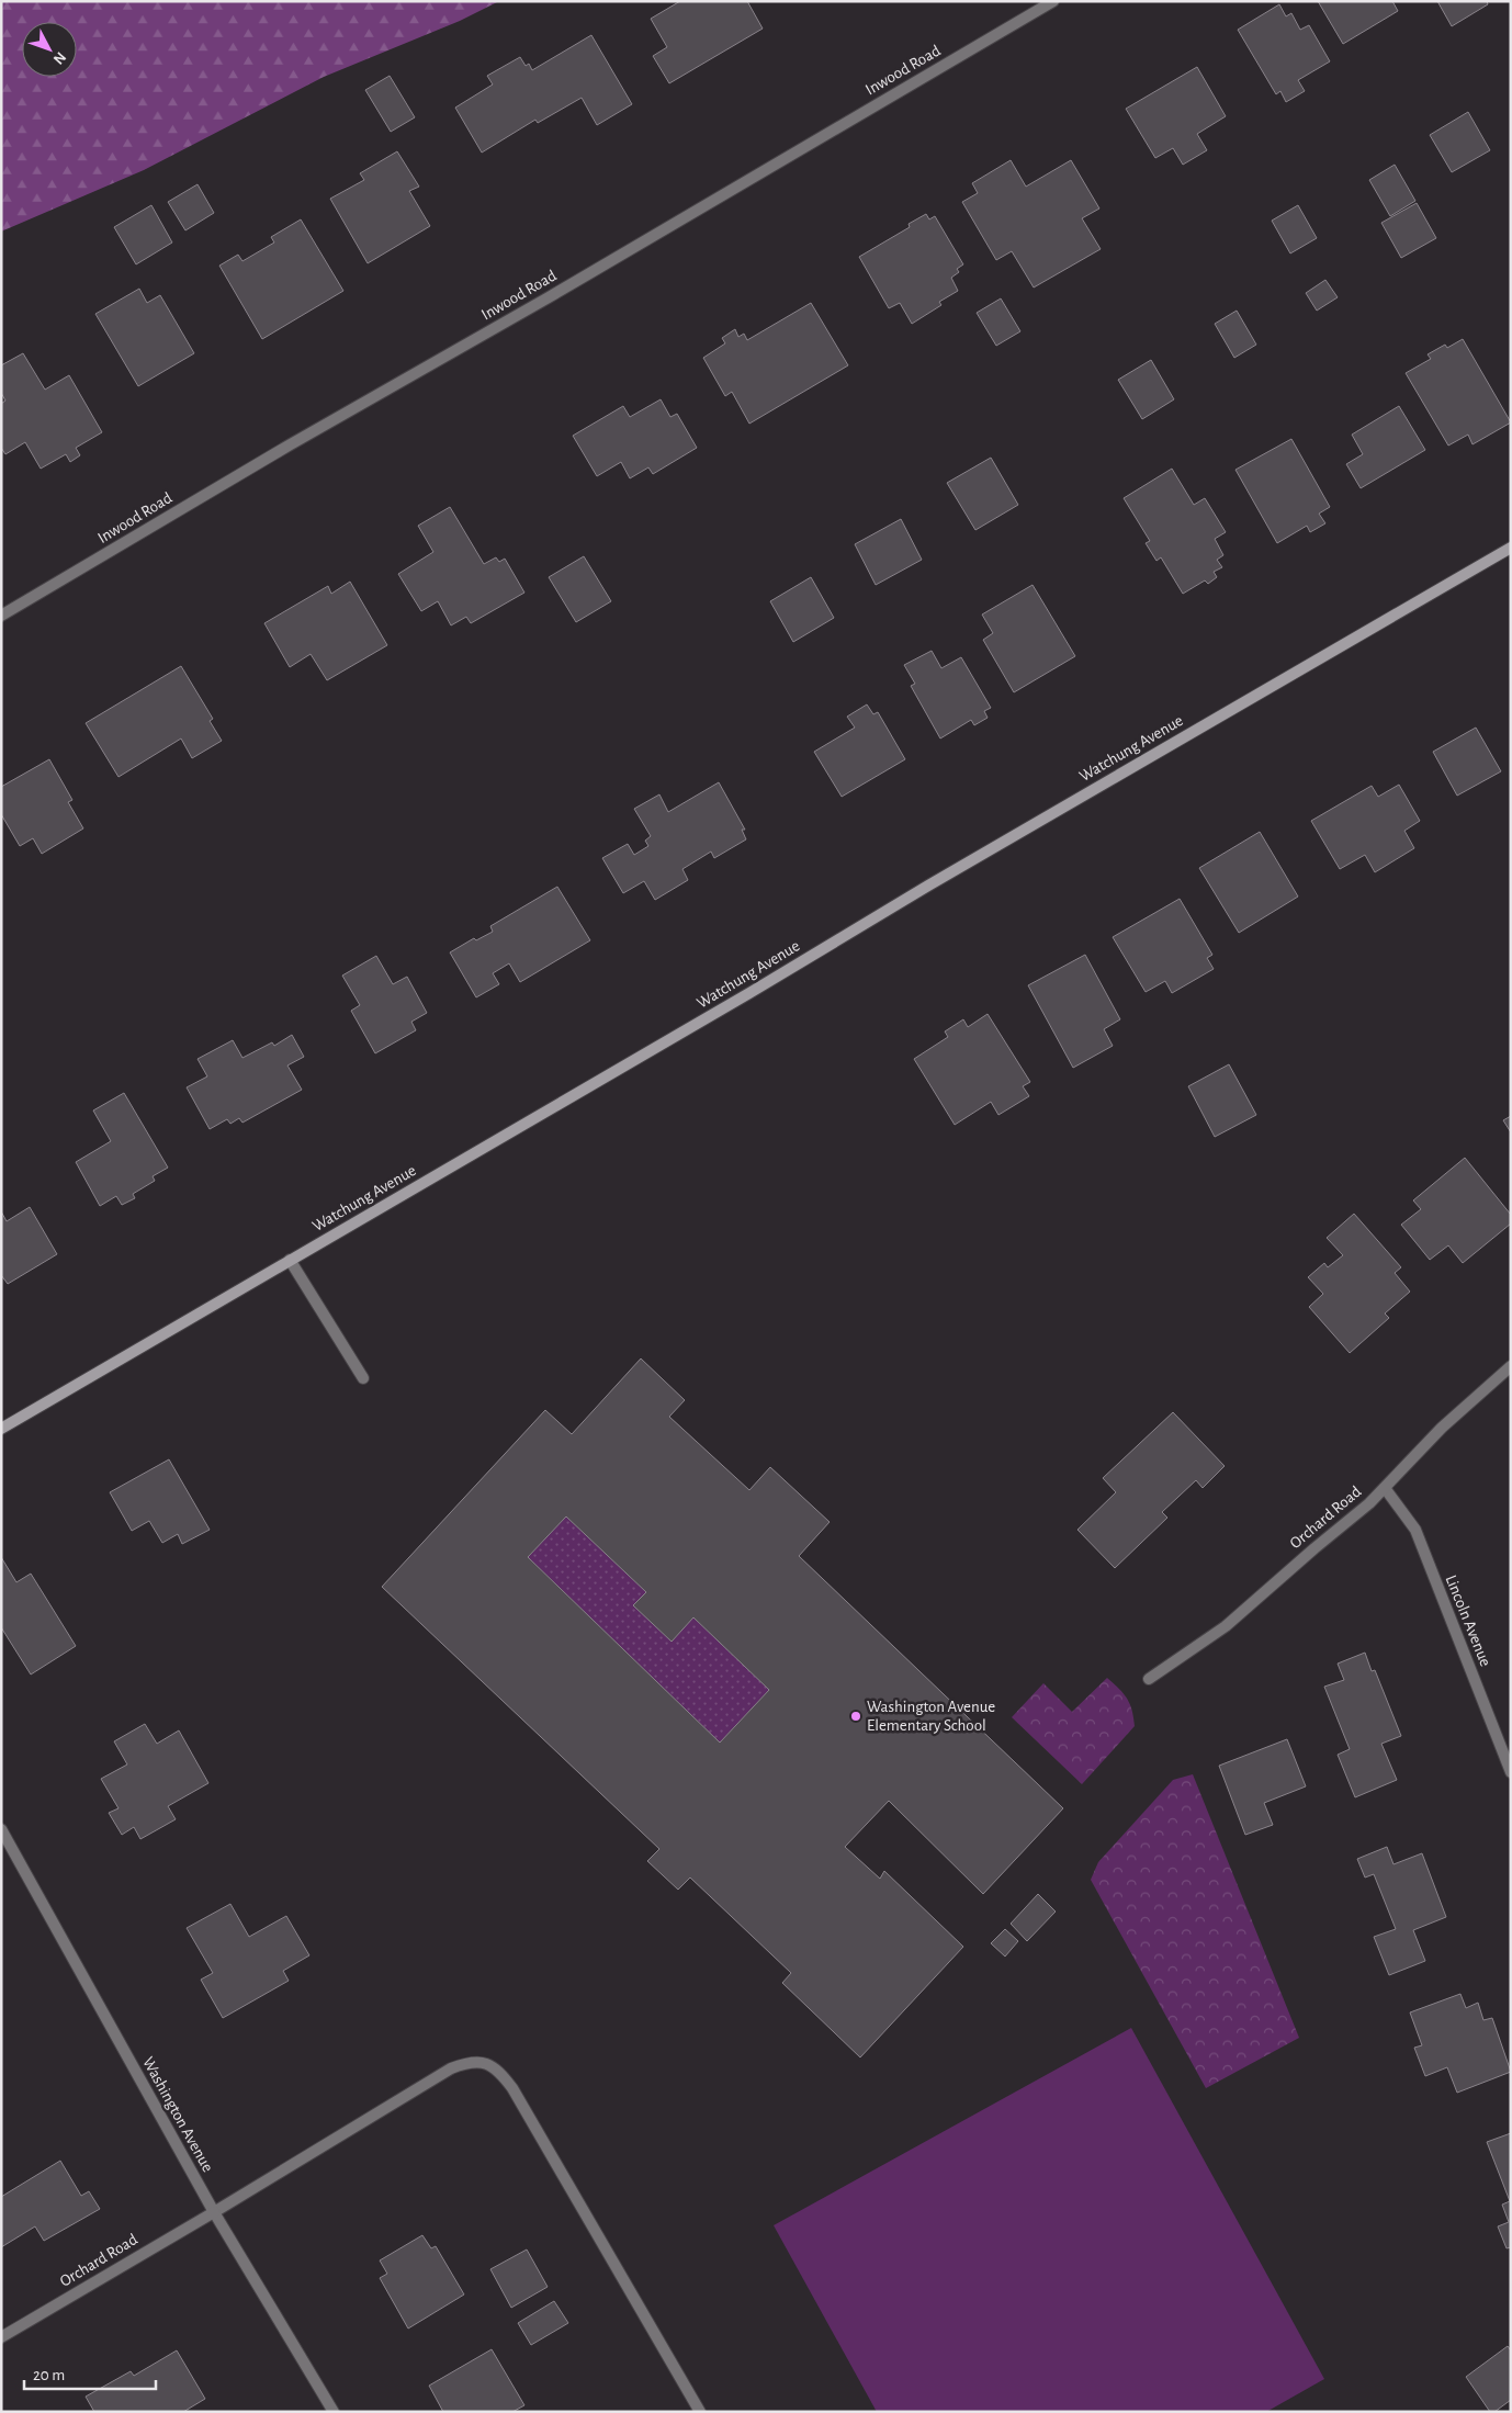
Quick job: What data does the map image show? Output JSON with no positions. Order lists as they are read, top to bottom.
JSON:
{
  "streets": {
    "main road": ["Watchung Avenue"],
    "street": [
      "Inwood Road",
      "Orchard Road",
      "Lincoln Avenue",
      "Washington Avenue"
    ]
  },
  "crossings": [
    ["Orchard Road", "Lincoln Avenue"],
    ["Orchard Road", "Washington Avenue"]
  ],
  "places": ["Washington Avenue Elementary School"],
  "scale_bar": "20 m",
  "north": "bottom right"
}
